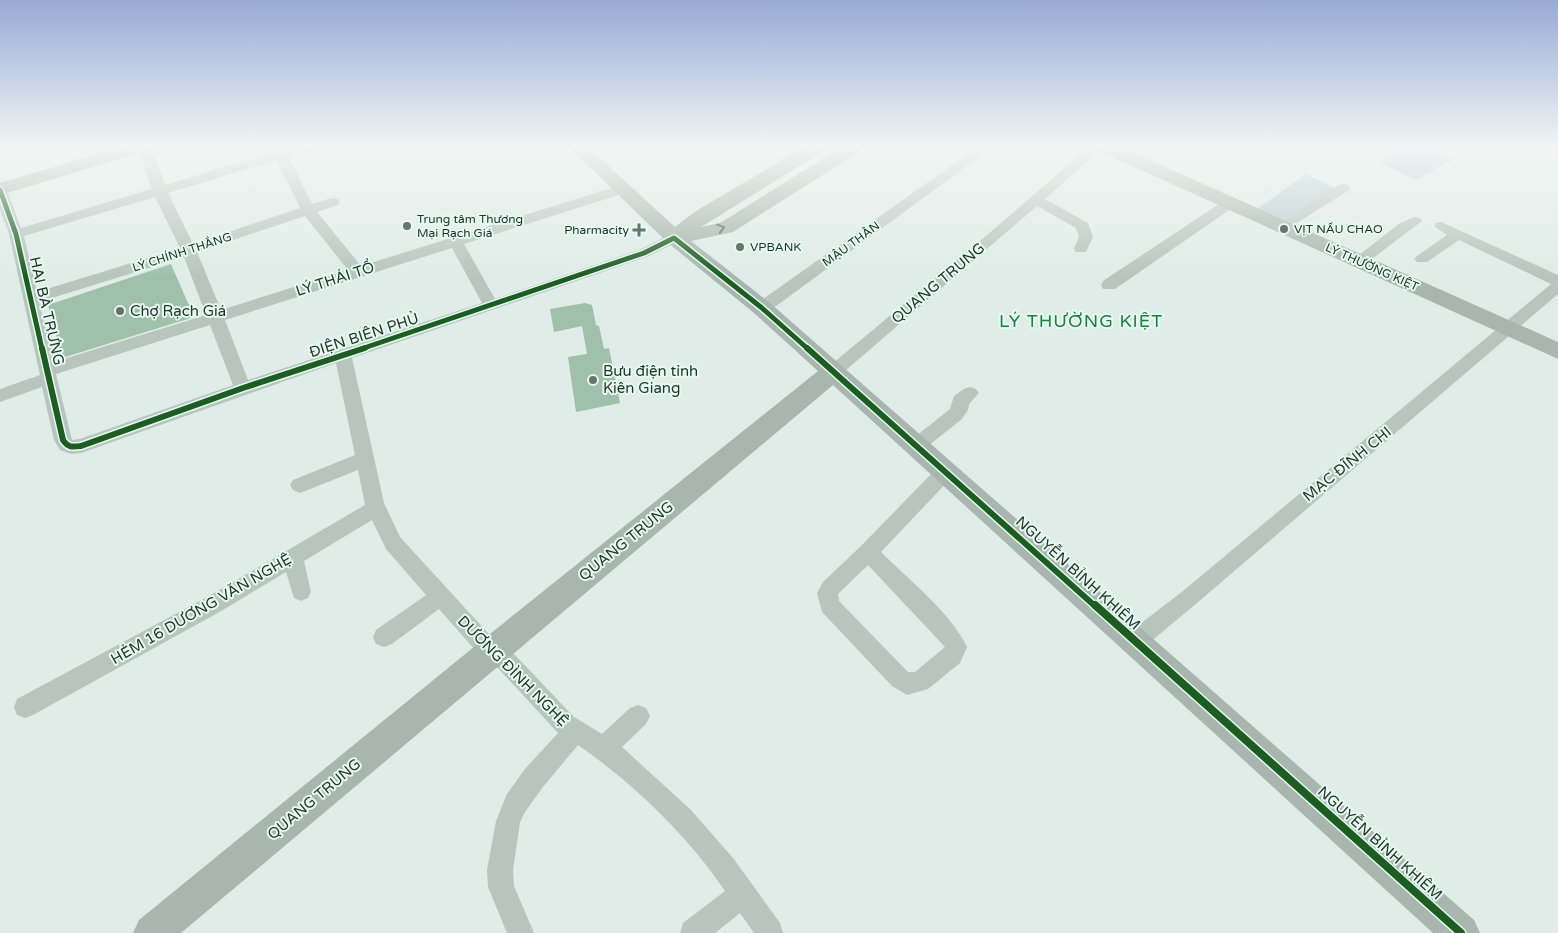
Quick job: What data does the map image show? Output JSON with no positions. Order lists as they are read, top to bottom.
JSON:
{
  "streets": {
    "street": [
      "MẬU THÂN",
      "LÝ CHÍNH THẮNG",
      "LÝ THƯỜNG KIỆT",
      "LÝ THÁI TỔ",
      "QUANG TRUNG",
      "HAI BÀ TRƯNG",
      "ĐIỆN BIÊN PHỦ",
      "MẠC ĐĨNH CHI",
      "NGUYỄN BỈNH KHIÊM",
      "HẺM 16 DƯƠNG VĂN NGHỆ",
      "DƯƠNG ĐÌNH NGHỆ"
    ]
  },
  "crossings": [
    ["MẬU THÂN", "NGUYỄN BỈNH KHIÊM"],
    ["LÝ CHÍNH THẮNG", "HAI BÀ TRƯNG"],
    ["LÝ THƯỜNG KIỆT", "MẠC ĐĨNH CHI"],
    ["LÝ THÁI TỔ", "HAI BÀ TRƯNG"],
    ["QUANG TRUNG", "NGUYỄN BỈNH KHIÊM"],
    ["QUANG TRUNG", "DƯƠNG ĐÌNH NGHỆ"],
    ["HAI BÀ TRƯNG", "ĐIỆN BIÊN PHỦ"],
    ["ĐIỆN BIÊN PHỦ", "NGUYỄN BỈNH KHIÊM"],
    ["ĐIỆN BIÊN PHỦ", "DƯƠNG ĐÌNH NGHỆ"],
    ["MẠC ĐĨNH CHI", "NGUYỄN BỈNH KHIÊM"],
    ["HẺM 16 DƯƠNG VĂN NGHỆ", "DƯƠNG ĐÌNH NGHỆ"]
  ],
  "districts": ["LÝ THƯỜNG KIỆT"],
  "places": {
    "other": [
      "Trung tâm Thương Mại Rạch Giá",
      "VỊT NẤU CHAO",
      "VPBANK",
      "Chợ Rạch Giá",
      "Bưu điện tỉnh Kiên Giang"
    ],
    "health": ["Pharmacity"]
  }
}
